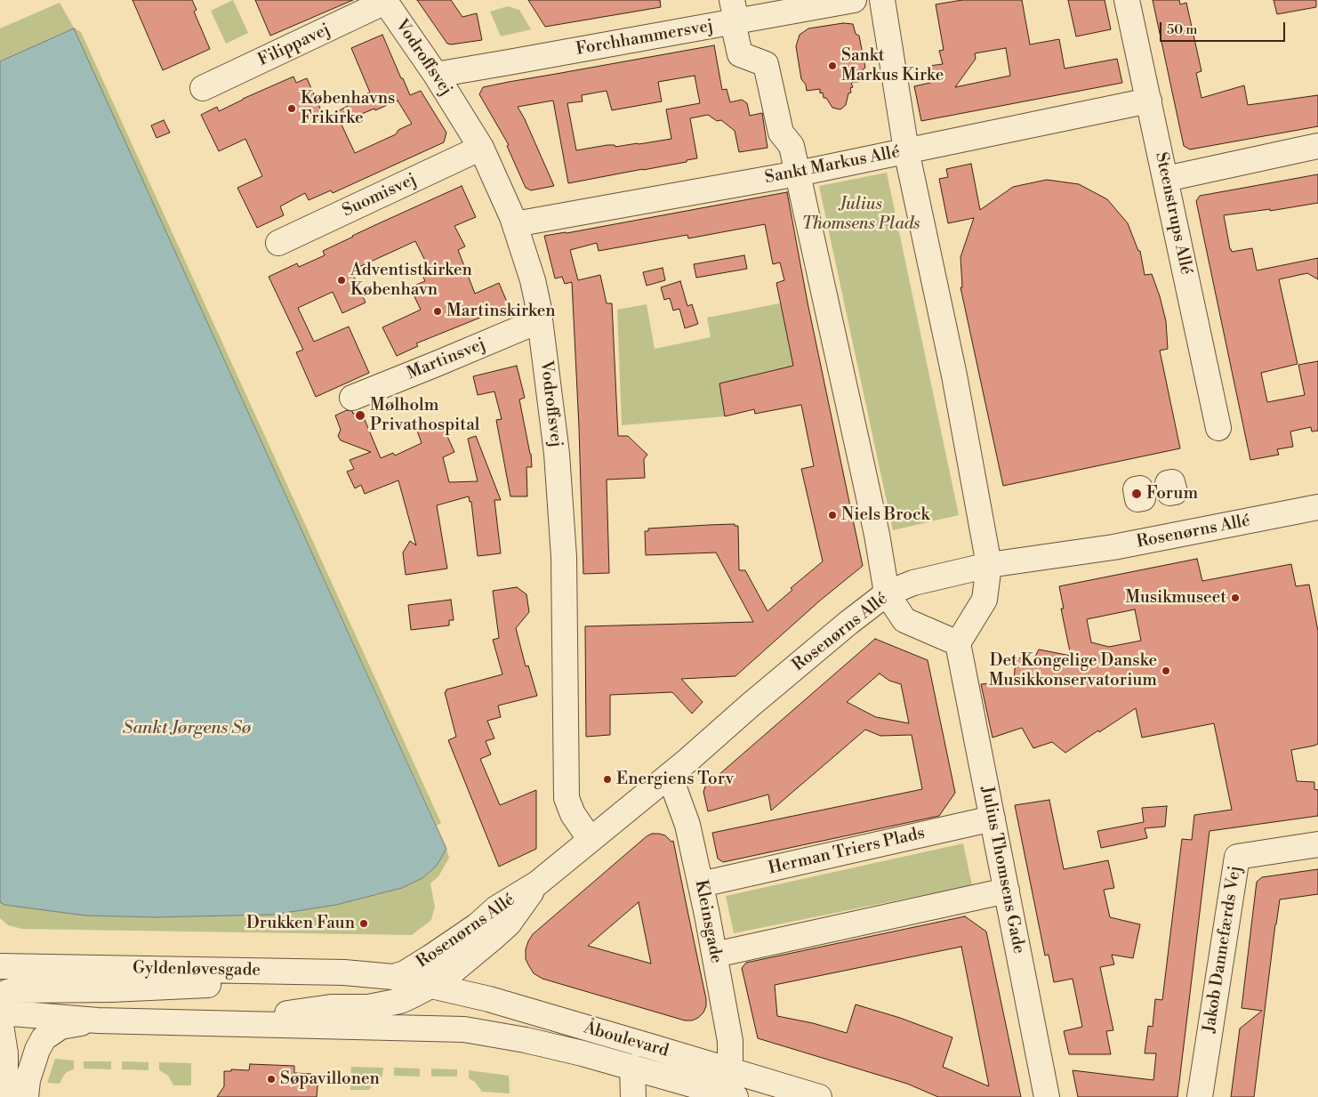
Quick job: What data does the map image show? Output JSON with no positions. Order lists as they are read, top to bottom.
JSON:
{
  "streets": {
    "street": [
      "Forchhammersvej",
      "Filippavej",
      "Vodroffsvej",
      "Sankt Markus Allé",
      "Suomisvej",
      "Steenstrups Allé",
      "Martinsvej",
      "Rosenørns Allé",
      "Herman Triers Plads",
      "Julius Thomsens Gade",
      "Kleinsgade",
      "Jakob Dannefærds Vej",
      "Gyldenløvesgade",
      "Åboulevard"
    ]
  },
  "crossings": [
    ["Forchhammersvej", "Vodroffsvej"],
    ["Filippavej", "Vodroffsvej"],
    ["Vodroffsvej", "Sankt Markus Allé"],
    ["Vodroffsvej", "Suomisvej"],
    ["Vodroffsvej", "Martinsvej"],
    ["Vodroffsvej", "Rosenørns Allé"],
    ["Sankt Markus Allé", "Steenstrups Allé"],
    ["Rosenørns Allé", "Kleinsgade"],
    ["Rosenørns Allé", "Gyldenløvesgade"],
    ["Rosenørns Allé", "Åboulevard"],
    ["Herman Triers Plads", "Julius Thomsens Gade"],
    ["Herman Triers Plads", "Kleinsgade"],
    ["Kleinsgade", "Åboulevard"],
    ["Gyldenløvesgade", "Åboulevard"]
  ],
  "water": ["Sankt Jørgens Sø"],
  "parks": ["Julius Thomsens Plads"],
  "places": [
    "Sankt Markus Kirke",
    "Københavns Frikirke",
    "Adventistkirken København",
    "Martinskirken",
    "Mølholm Privathospital",
    "Forum",
    "Niels Brock",
    "Musikmuseet",
    "Det Kongelige Danske Musikkonservatorium",
    "Energiens Torv",
    "Drukken Faun",
    "Søpavillonen"
  ],
  "scale_bar": "50 m"
}
